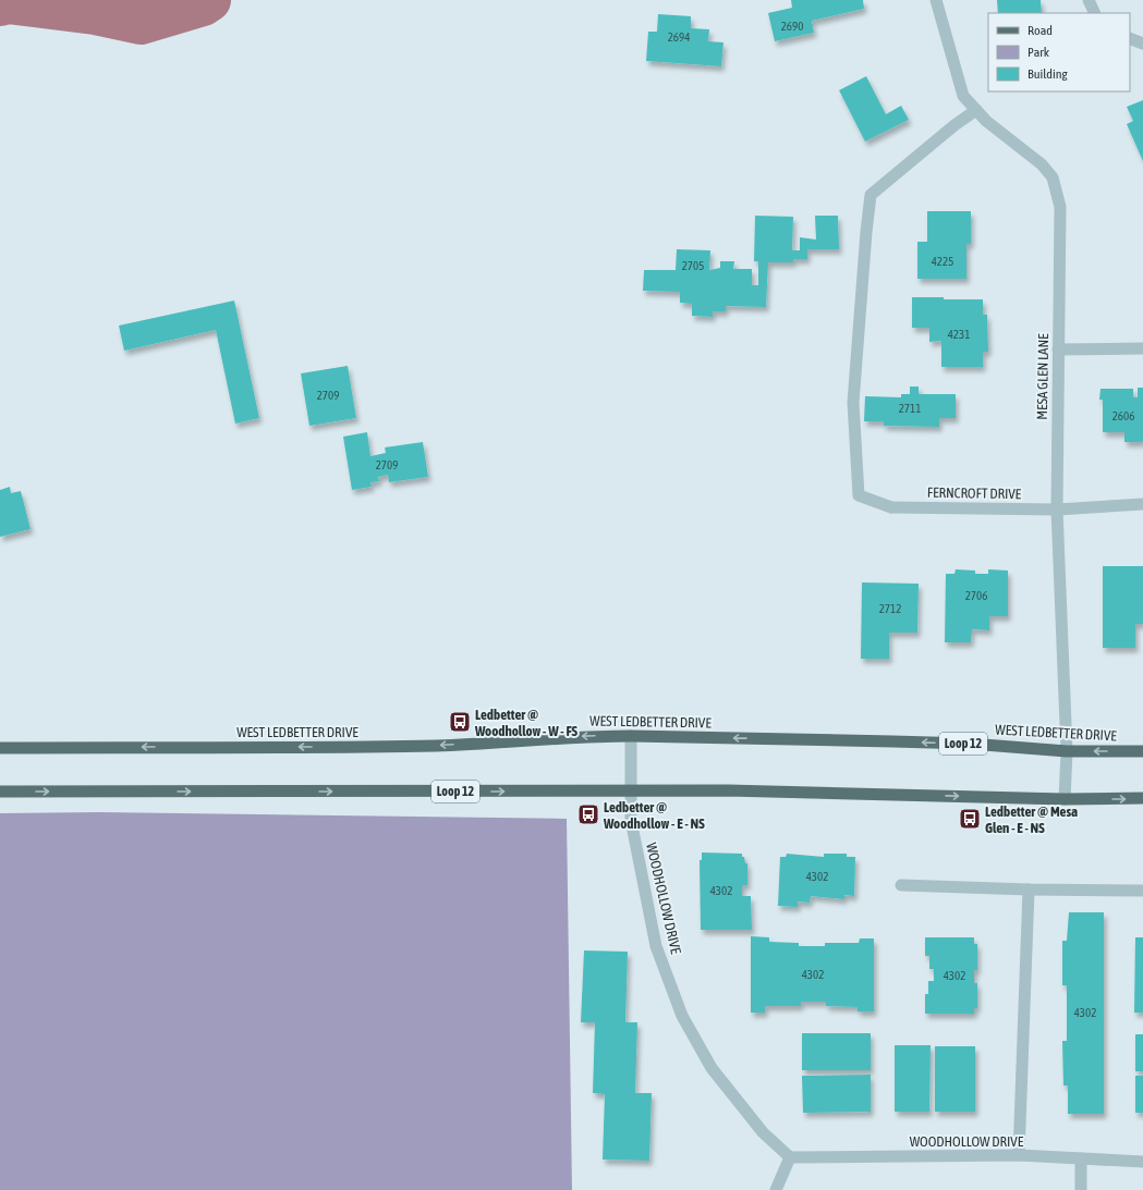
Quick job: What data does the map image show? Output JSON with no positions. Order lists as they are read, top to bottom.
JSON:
{
  "streets": {
    "main road": ["WEST LEDBETTER DRIVE", "Loop 12"],
    "street": ["MESA GLEN LANE", "FERNCROFT DRIVE", "WOODHOLLOW DRIVE"]
  },
  "crossings": [
    ["MESA GLEN LANE", "FERNCROFT DRIVE"],
    ["MESA GLEN LANE", "WEST LEDBETTER DRIVE"],
    ["MESA GLEN LANE", "Loop 12"],
    ["WEST LEDBETTER DRIVE", "WOODHOLLOW DRIVE"],
    ["Loop 12", "WOODHOLLOW DRIVE"]
  ],
  "places": {
    "bus stop": ["Ledbetter @ Woodhollow - W - FS", "Ledbetter @ Woodhollow - E - NS", "Ledbetter @ Mesa Glen - E - NS"]
  },
  "house_numbers": [
    "2690",
    "2694",
    "4225",
    "2705",
    "4231",
    "2709",
    "2711",
    "2606",
    "2709",
    "2706",
    "2712",
    "4302",
    "4302",
    "4302",
    "4302",
    "4302"
  ],
  "legend": ["Road", "Park", "Building"]
}
